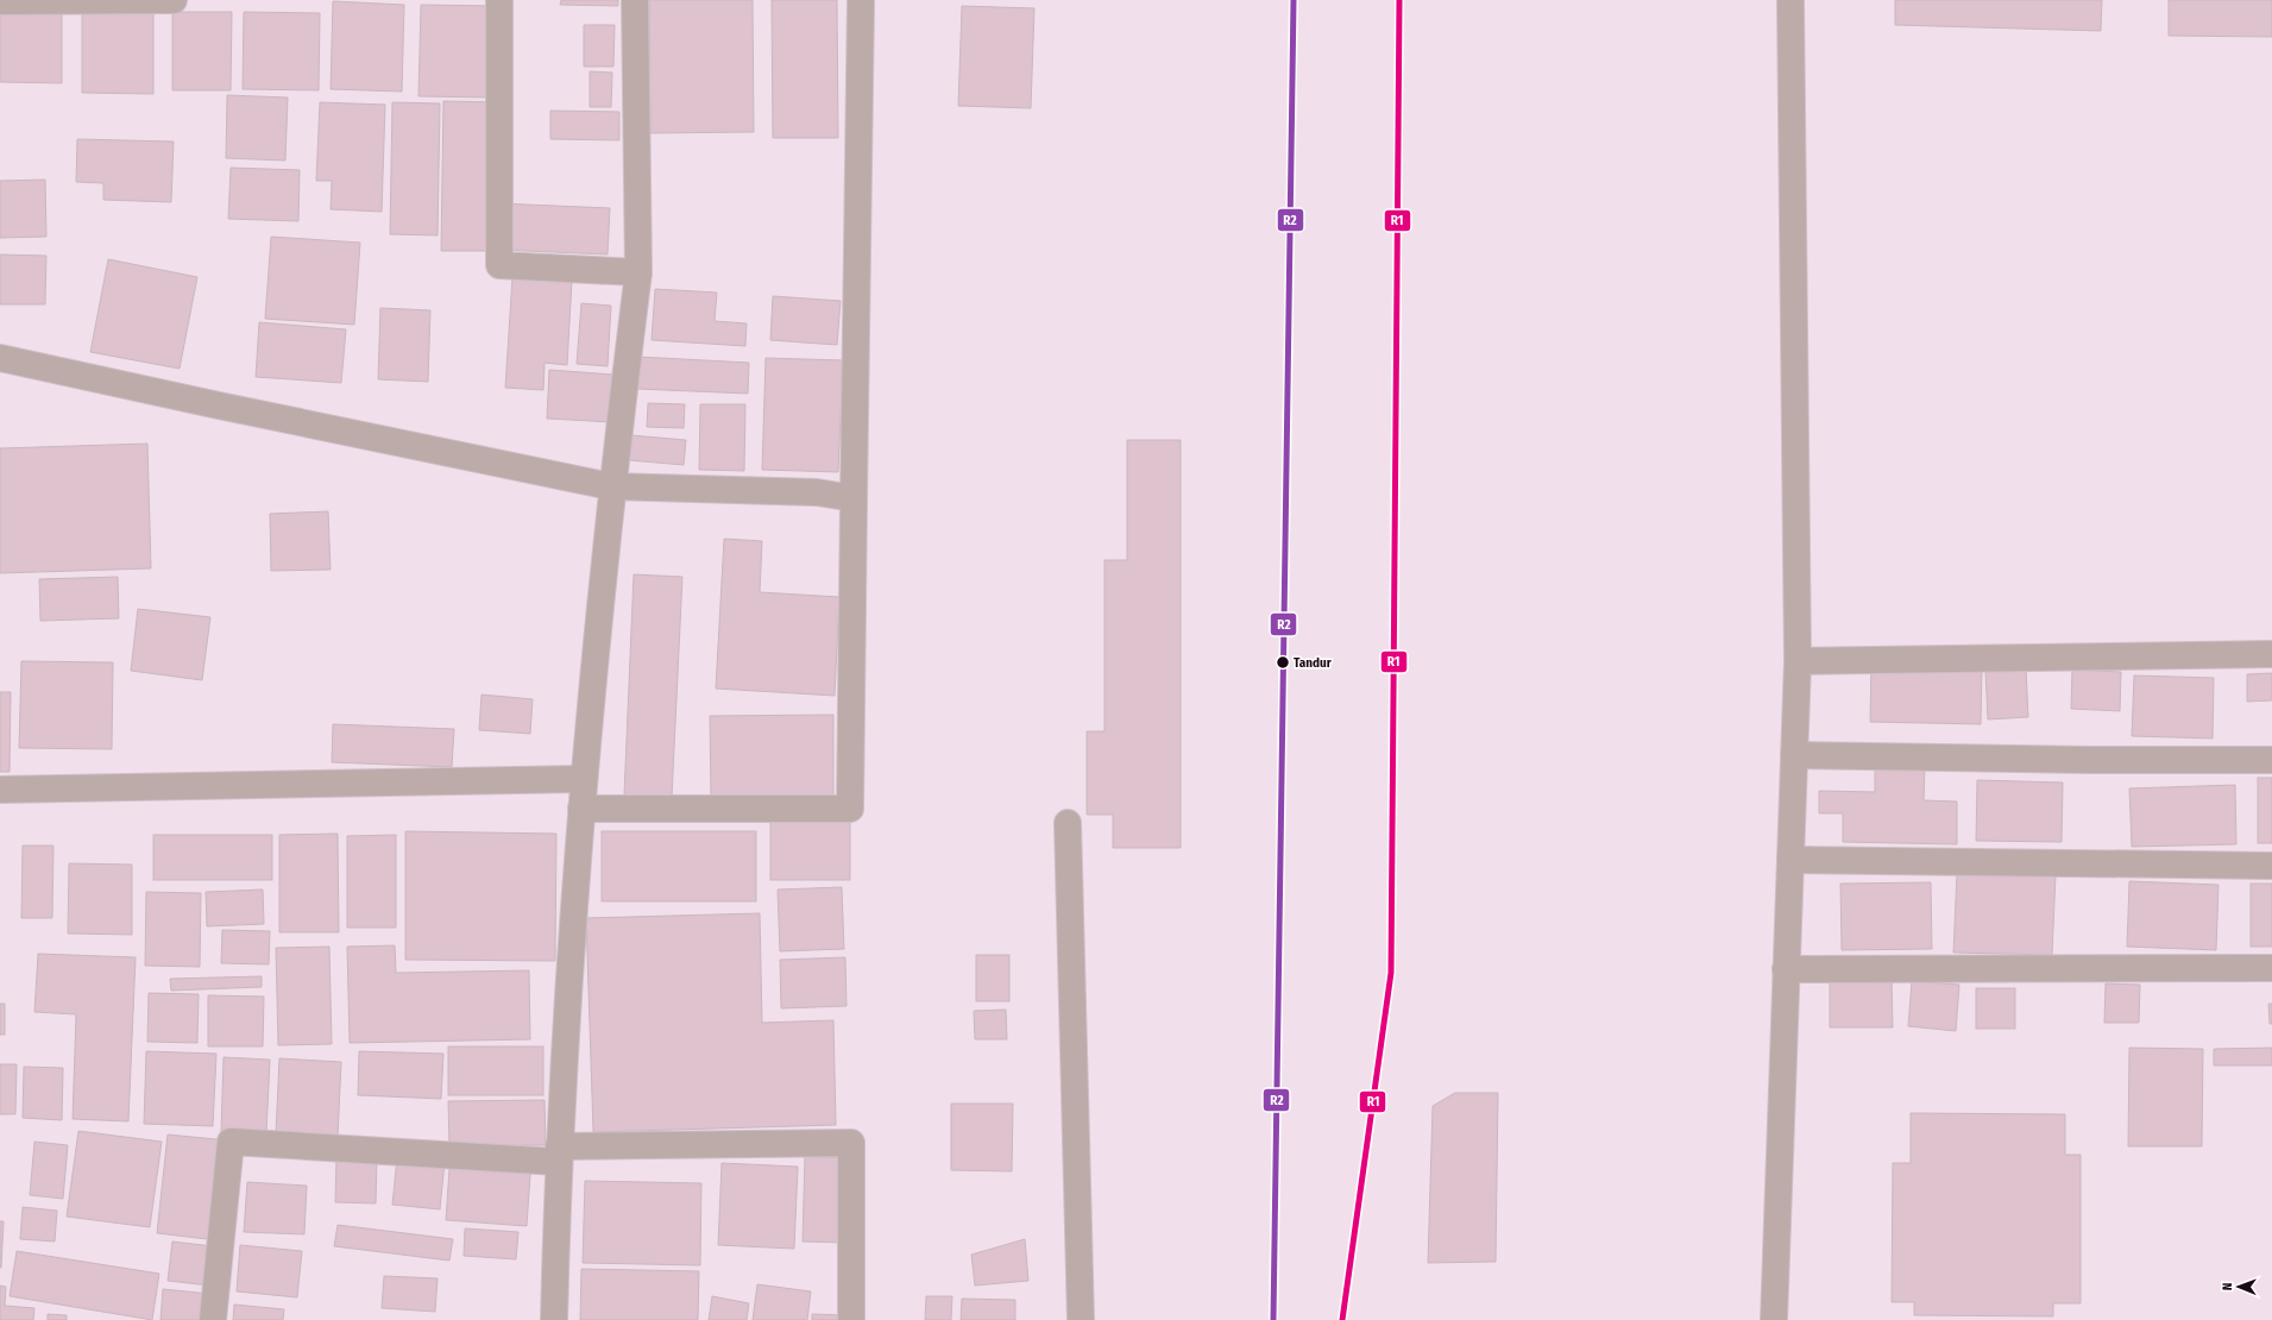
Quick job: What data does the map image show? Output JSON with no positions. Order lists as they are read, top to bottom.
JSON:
{
  "places": ["Tandur"],
  "lines": ["transit line R1", "transit line R2"],
  "north": "left"
}
